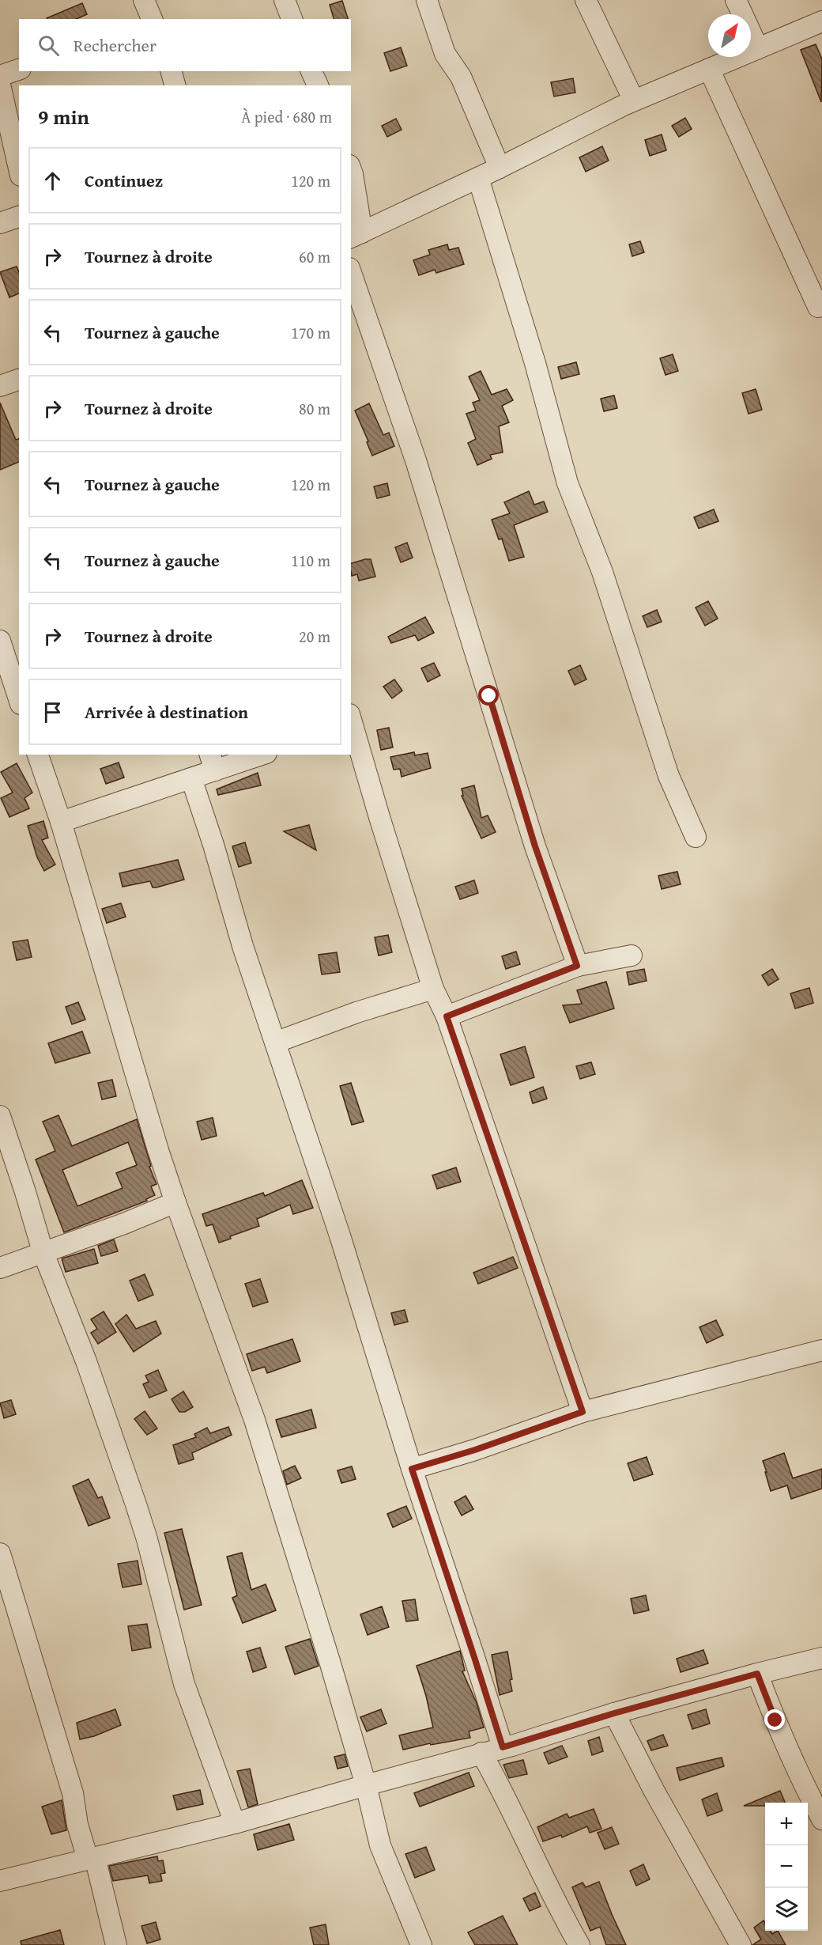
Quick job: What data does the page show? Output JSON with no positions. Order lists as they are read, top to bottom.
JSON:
{
  "north": "top right",
  "page": {
    "search": "Rechercher",
    "heading": ["9 min", "À pied · 680 m"],
    "list": [
      ["Continuez", "120 m"],
      ["Tournez à droite", "60 m"],
      ["Tournez à gauche", "170 m"],
      ["Tournez à droite", "80 m"],
      ["Tournez à gauche", "120 m"],
      ["Tournez à gauche", "110 m"],
      ["Tournez à droite", "20 m"],
      "Arrivée à destination"
    ],
    "map_buttons": ["+", "−"]
  }
}
